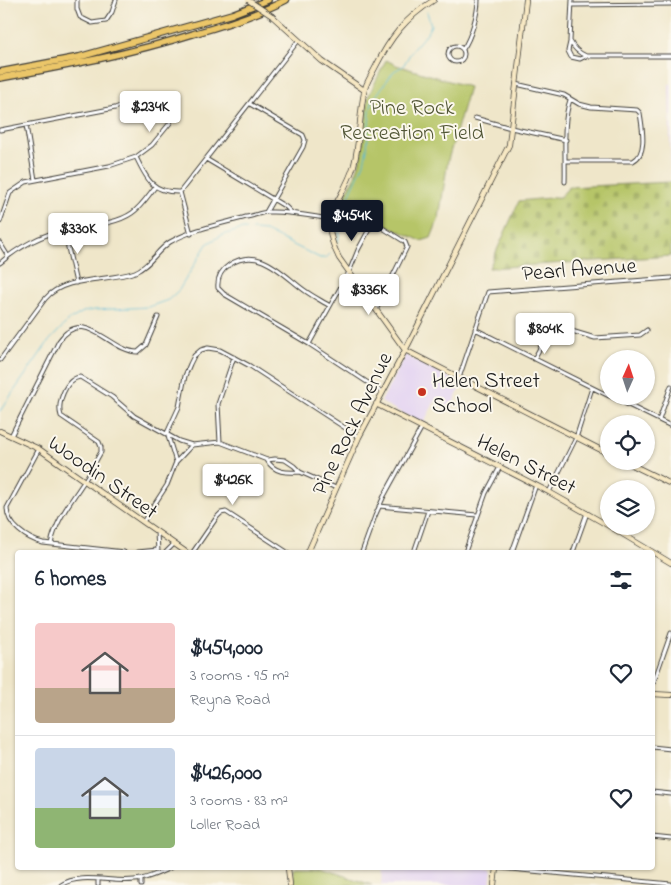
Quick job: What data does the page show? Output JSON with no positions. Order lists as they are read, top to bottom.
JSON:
{
  "streets": {
    "street": [
      "Pearl Avenue",
      "Pine Rock Avenue",
      "Helen Street",
      "Woodin Street"
    ]
  },
  "crossings": [
    ["Pine Rock Avenue", "Helen Street"]
  ],
  "parks": ["Pine Rock Recreation Field"],
  "places": ["Helen Street School"],
  "north": "top",
  "page": {
    "price": [
      "$234K",
      "$454K",
      "$330K",
      "$336K",
      "$804K",
      "$426K"
    ],
    "heading": "6 homes",
    "list": [
      {
        "name": "$454,000",
        "note": "3 rooms · 95 m² · Reyna Road"
      },
      {
        "name": "$426,000",
        "note": "3 rooms · 83 m² · Loller Road"
      }
    ]
  }
}
